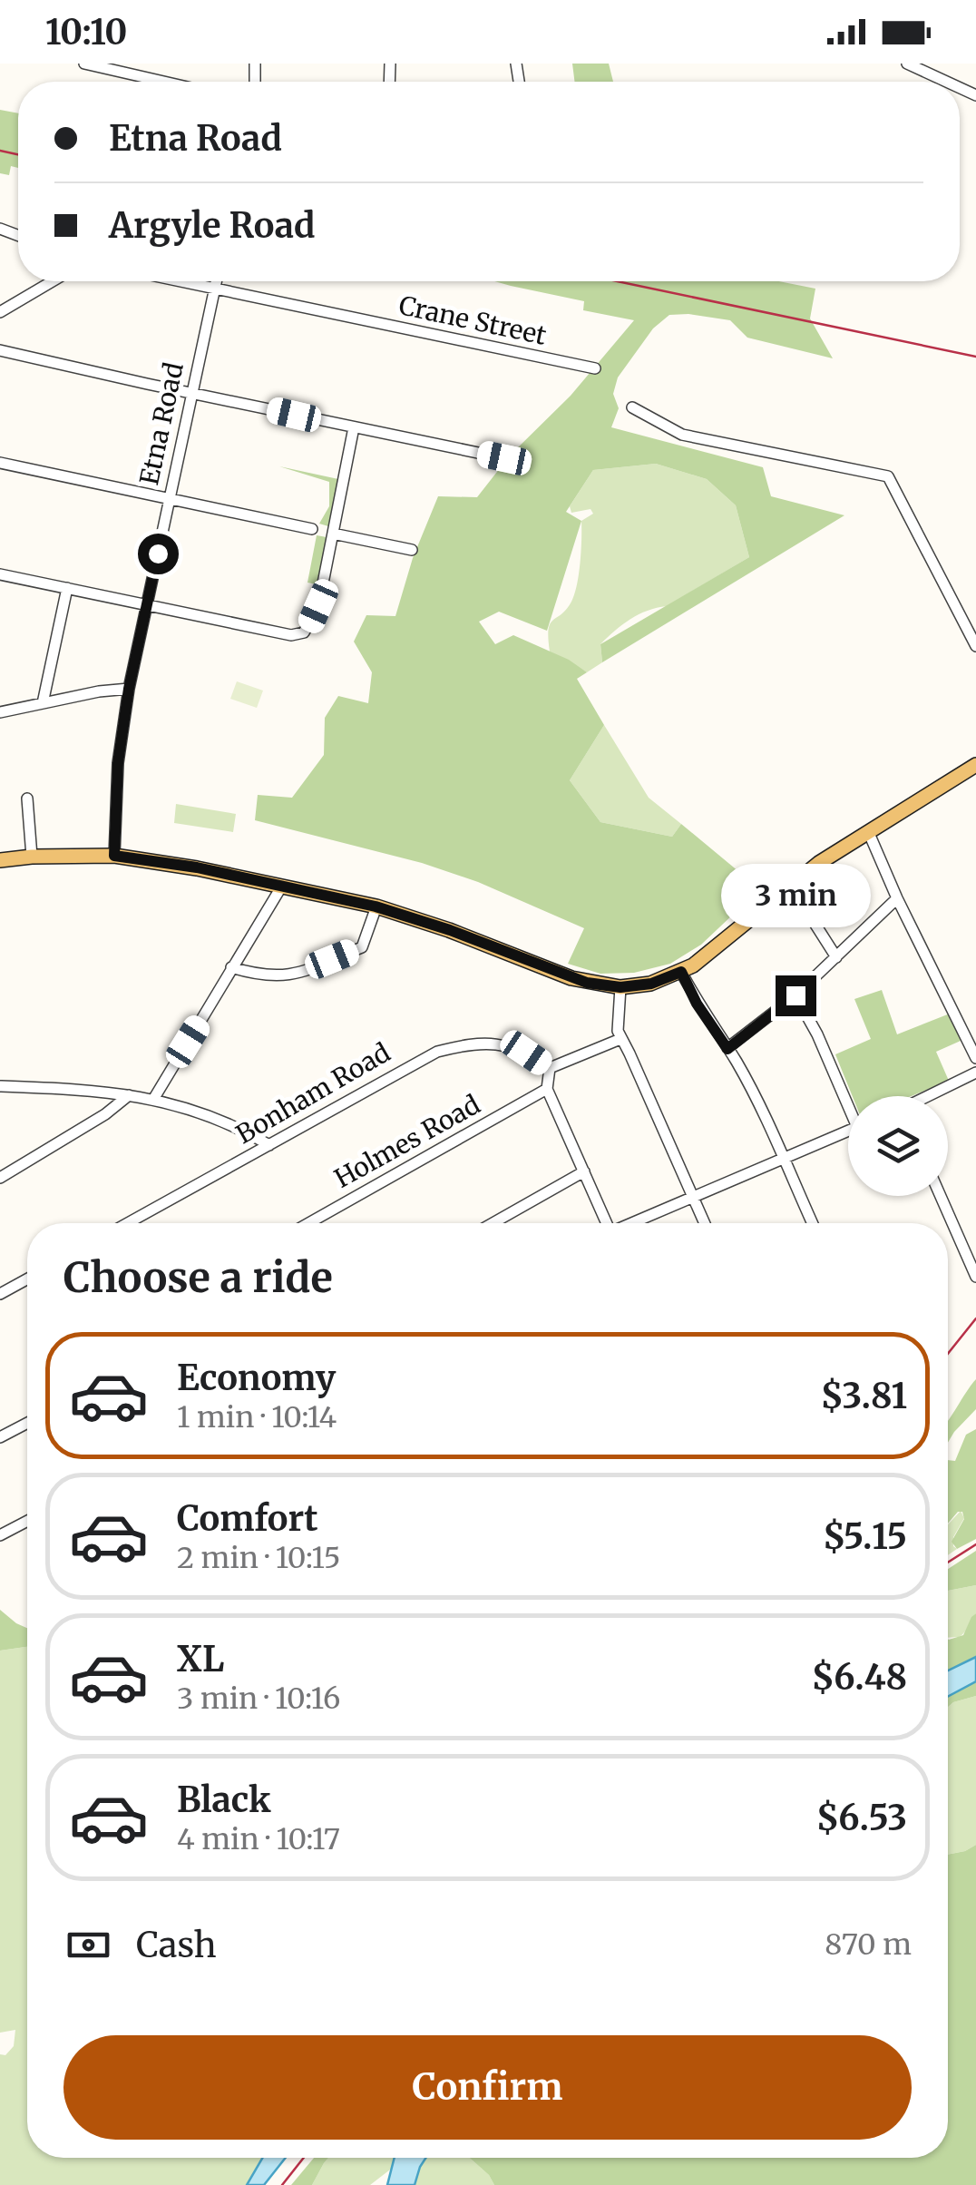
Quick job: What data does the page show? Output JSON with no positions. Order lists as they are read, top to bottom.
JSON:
{
  "streets": {
    "street": [
      "Crane Street",
      "Etna Road",
      "Bonham Road",
      "Holmes Road"
    ]
  },
  "crossings": [
    ["Crane Street", "Etna Road"]
  ],
  "page": {
    "status": "10:10",
    "banner": ["Etna Road", "Argyle Road"],
    "bubble": "3 min",
    "heading": "Choose a ride",
    "list": [
      {
        "name": "Economy",
        "note": "1 min · 10:14",
        "value": "$3.81"
      },
      {
        "name": "Comfort",
        "note": "2 min · 10:15",
        "value": "$5.15"
      },
      {
        "name": "XL",
        "note": "3 min · 10:16",
        "value": "$6.48"
      },
      {
        "name": "Black",
        "note": "4 min · 10:17",
        "value": "$6.53"
      }
    ],
    "pay": ["Cash", "870 m"],
    "buttons": "Confirm"
  }
}
